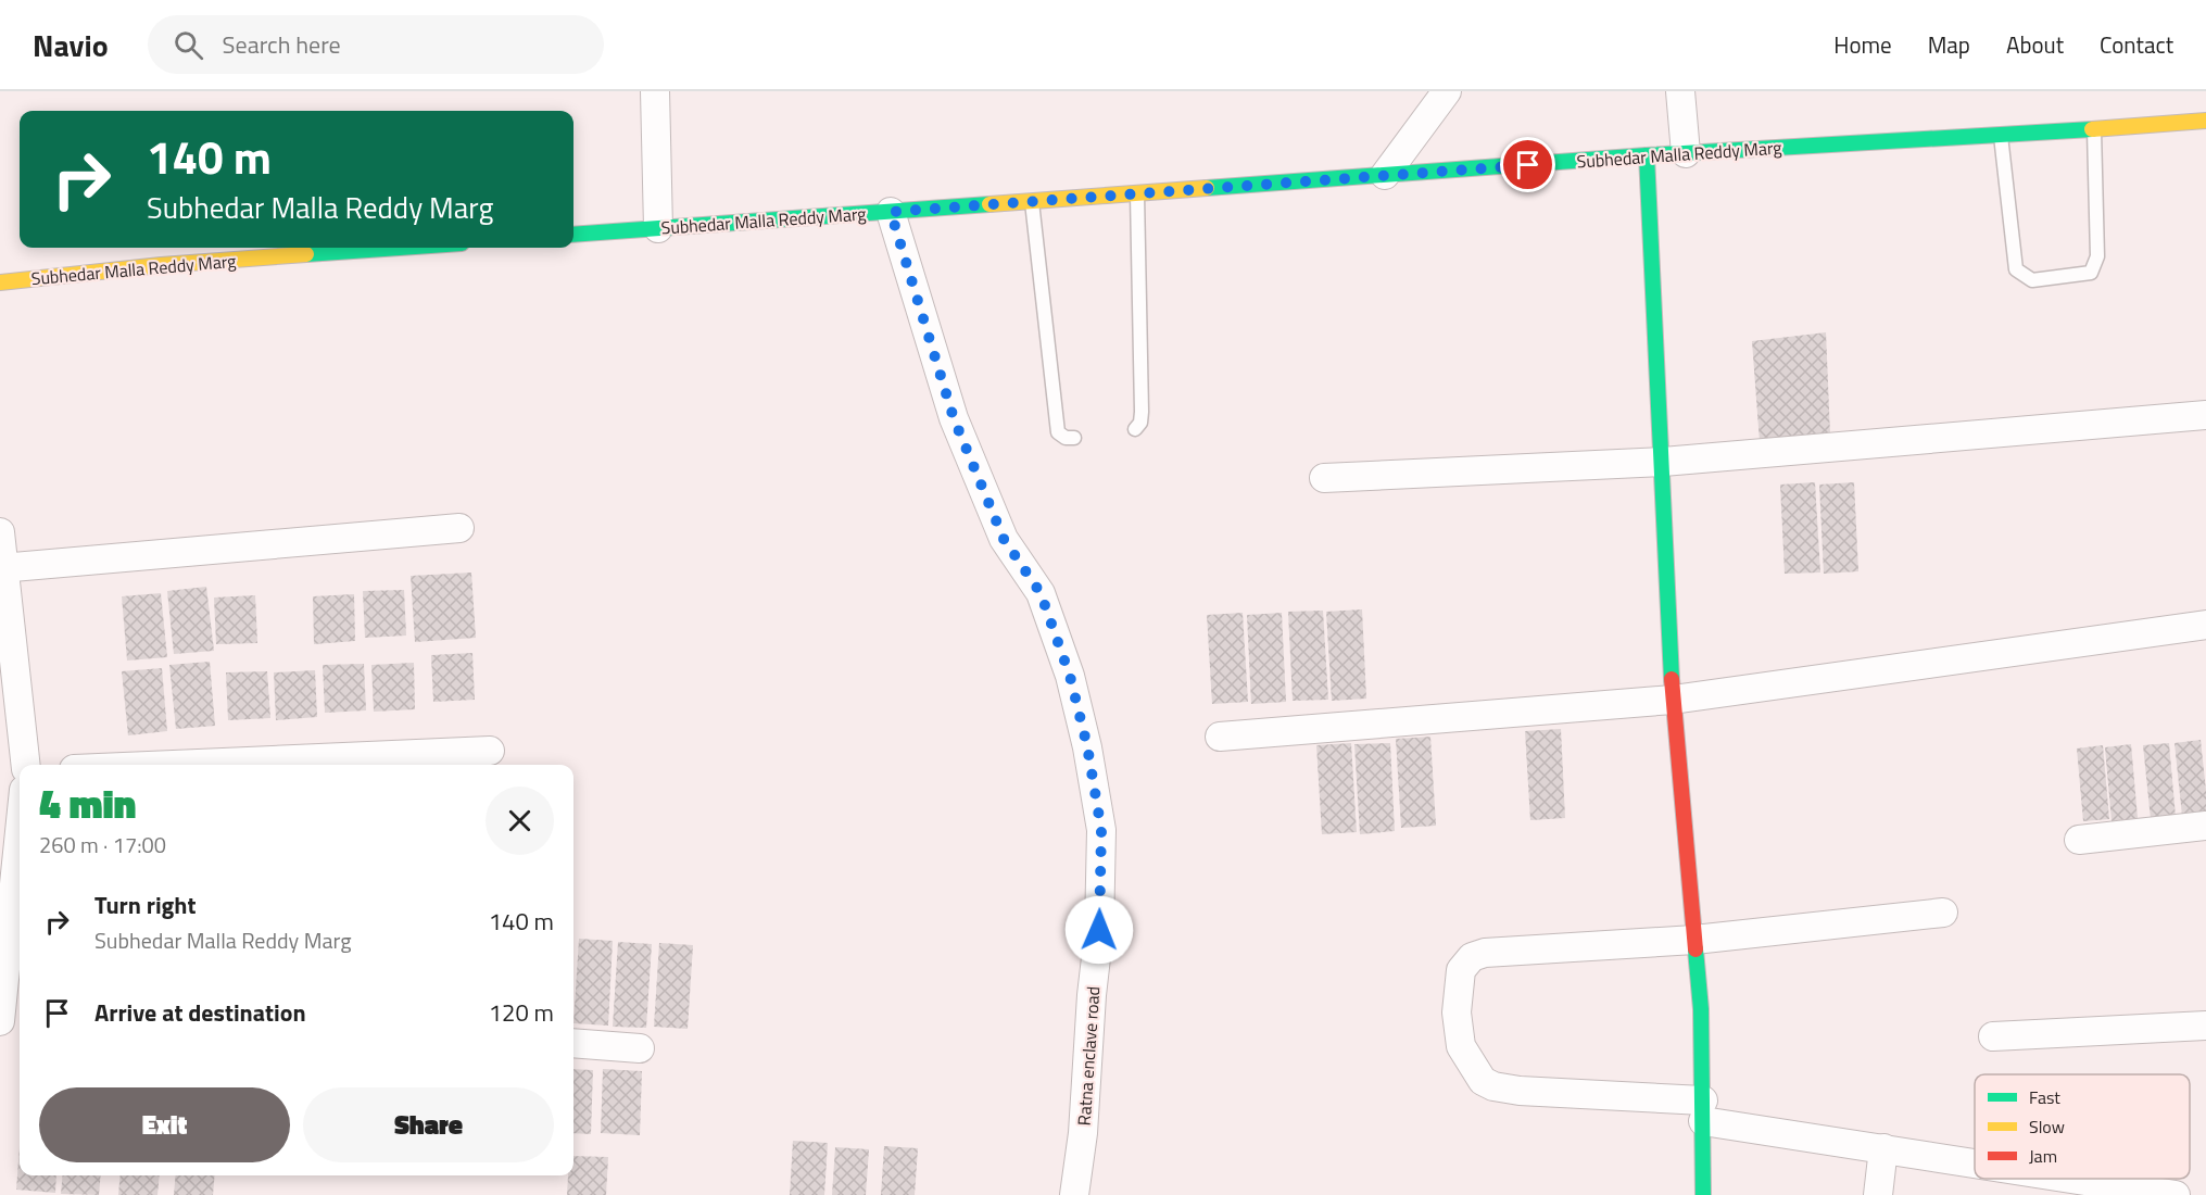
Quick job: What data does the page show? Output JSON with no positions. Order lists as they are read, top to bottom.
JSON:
{
  "streets": {
    "main road": ["Subhedar Malla Reddy Marg"],
    "street": ["Ratna enclave road"]
  },
  "crossings": [
    ["Subhedar Malla Reddy Marg", "Ratna enclave road"]
  ],
  "legend": ["Fast", "Slow", "Jam"],
  "page": {
    "header": "Navio",
    "search": "Search here",
    "nav": [
      "Home",
      "Map",
      "About",
      "Contact"
    ],
    "turn": ["140 m", "Subhedar Malla Reddy Marg"],
    "heading": ["4 min", "260 m · 17:00"],
    "list": [
      {
        "name": "Turn right",
        "note": "Subhedar Malla Reddy Marg",
        "value": "140 m"
      },
      {
        "name": "Arrive at destination",
        "value": "120 m"
      }
    ],
    "buttons": ["Exit", "Share"]
  }
}
